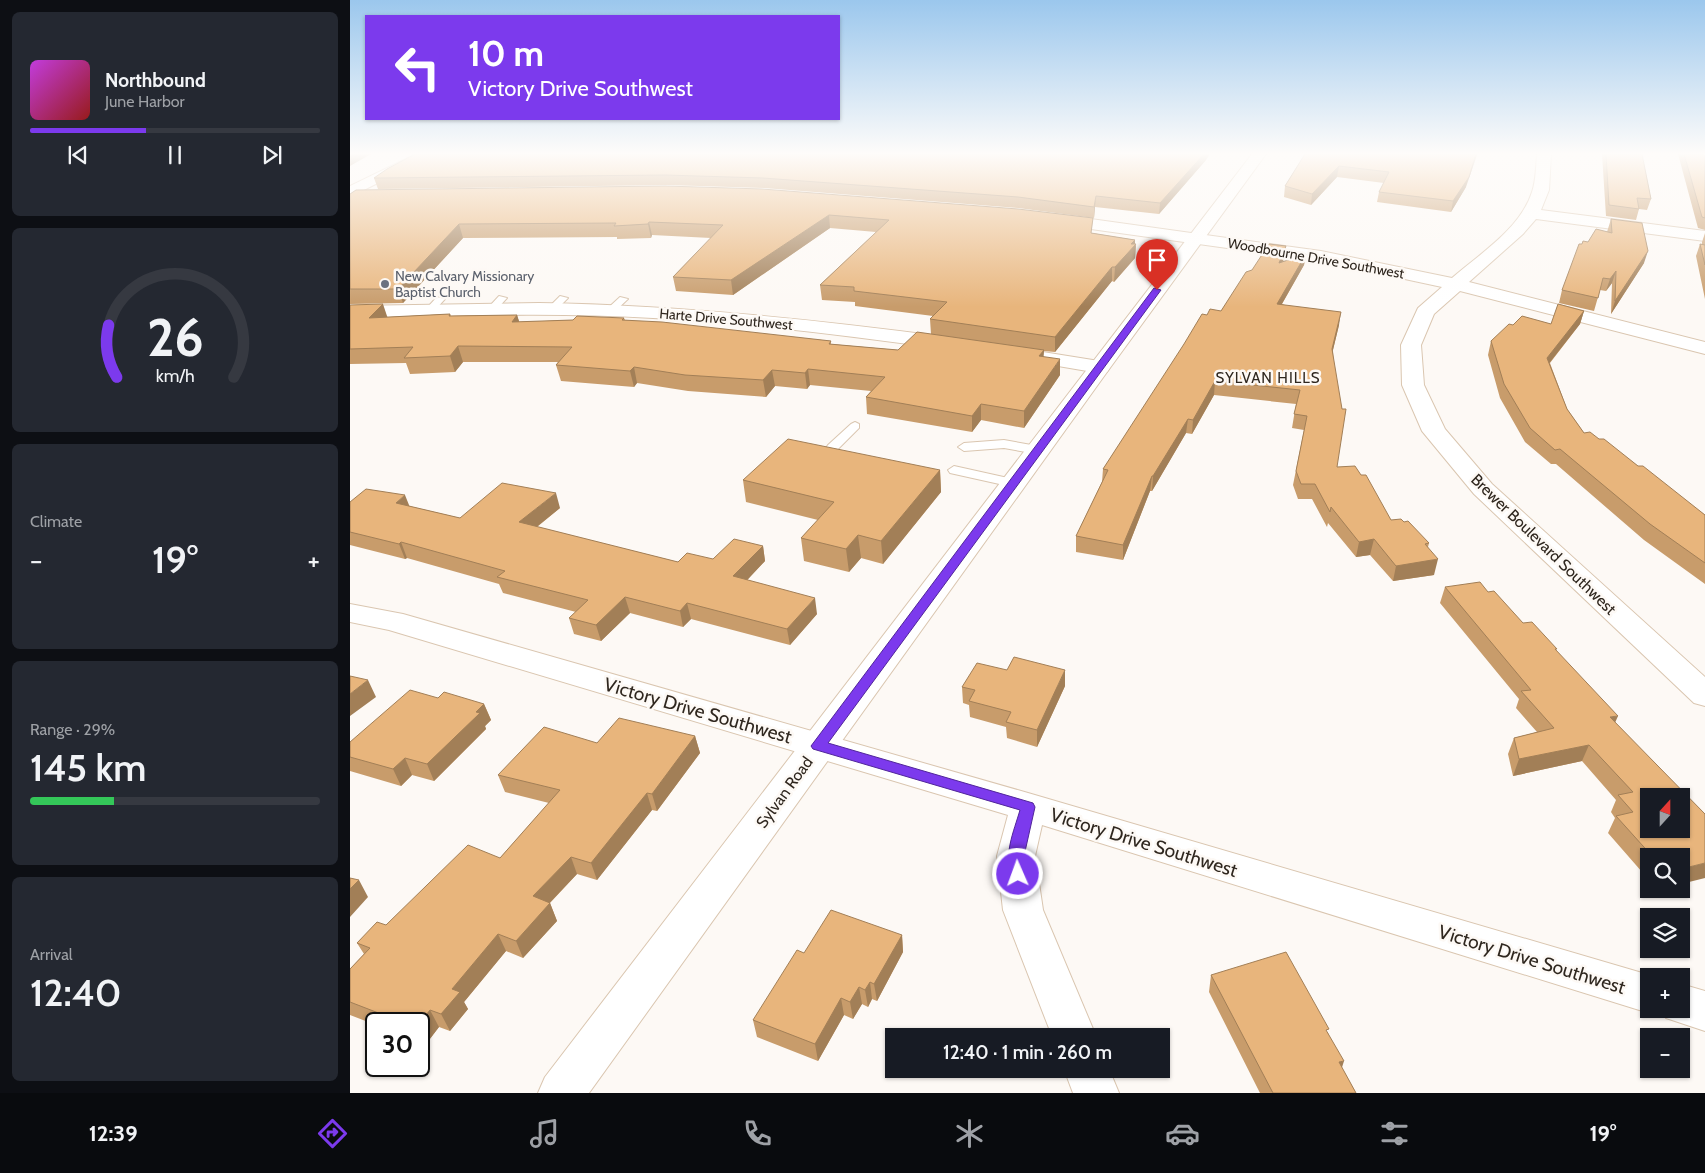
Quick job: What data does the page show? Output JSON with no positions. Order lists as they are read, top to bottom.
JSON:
{
  "streets": {
    "street": [
      "Woodbourne Drive Southwest",
      "Harte Drive Southwest",
      "Brewer Boulevard Southwest",
      "Victory Drive Southwest",
      "Sylvan Road"
    ]
  },
  "crossings": [
    ["Woodbourne Drive Southwest", "Brewer Boulevard Southwest"],
    ["Woodbourne Drive Southwest", "Sylvan Road"],
    ["Victory Drive Southwest", "Sylvan Road"]
  ],
  "districts": ["SYLVAN HILLS"],
  "places": ["New Calvary Missionary Baptist Church"],
  "north": "top",
  "page": {
    "turn": ["10 m", "Victory Drive Southwest"],
    "song": ["Northbound", "June Harbor"],
    "tile": [
      "Climate",
      ["Range · 29%", "145 km"],
      ["Arrival", "12:40"]
    ],
    "heat": ["−", "19°", "+"],
    "map_buttons": ["+", "−"],
    "limit": "30",
    "trip": "12:40 · 1 min · 260 m",
    "tabs": ["12:39", "19°"],
    "gauge": ["26", "km/h"]
  }
}
